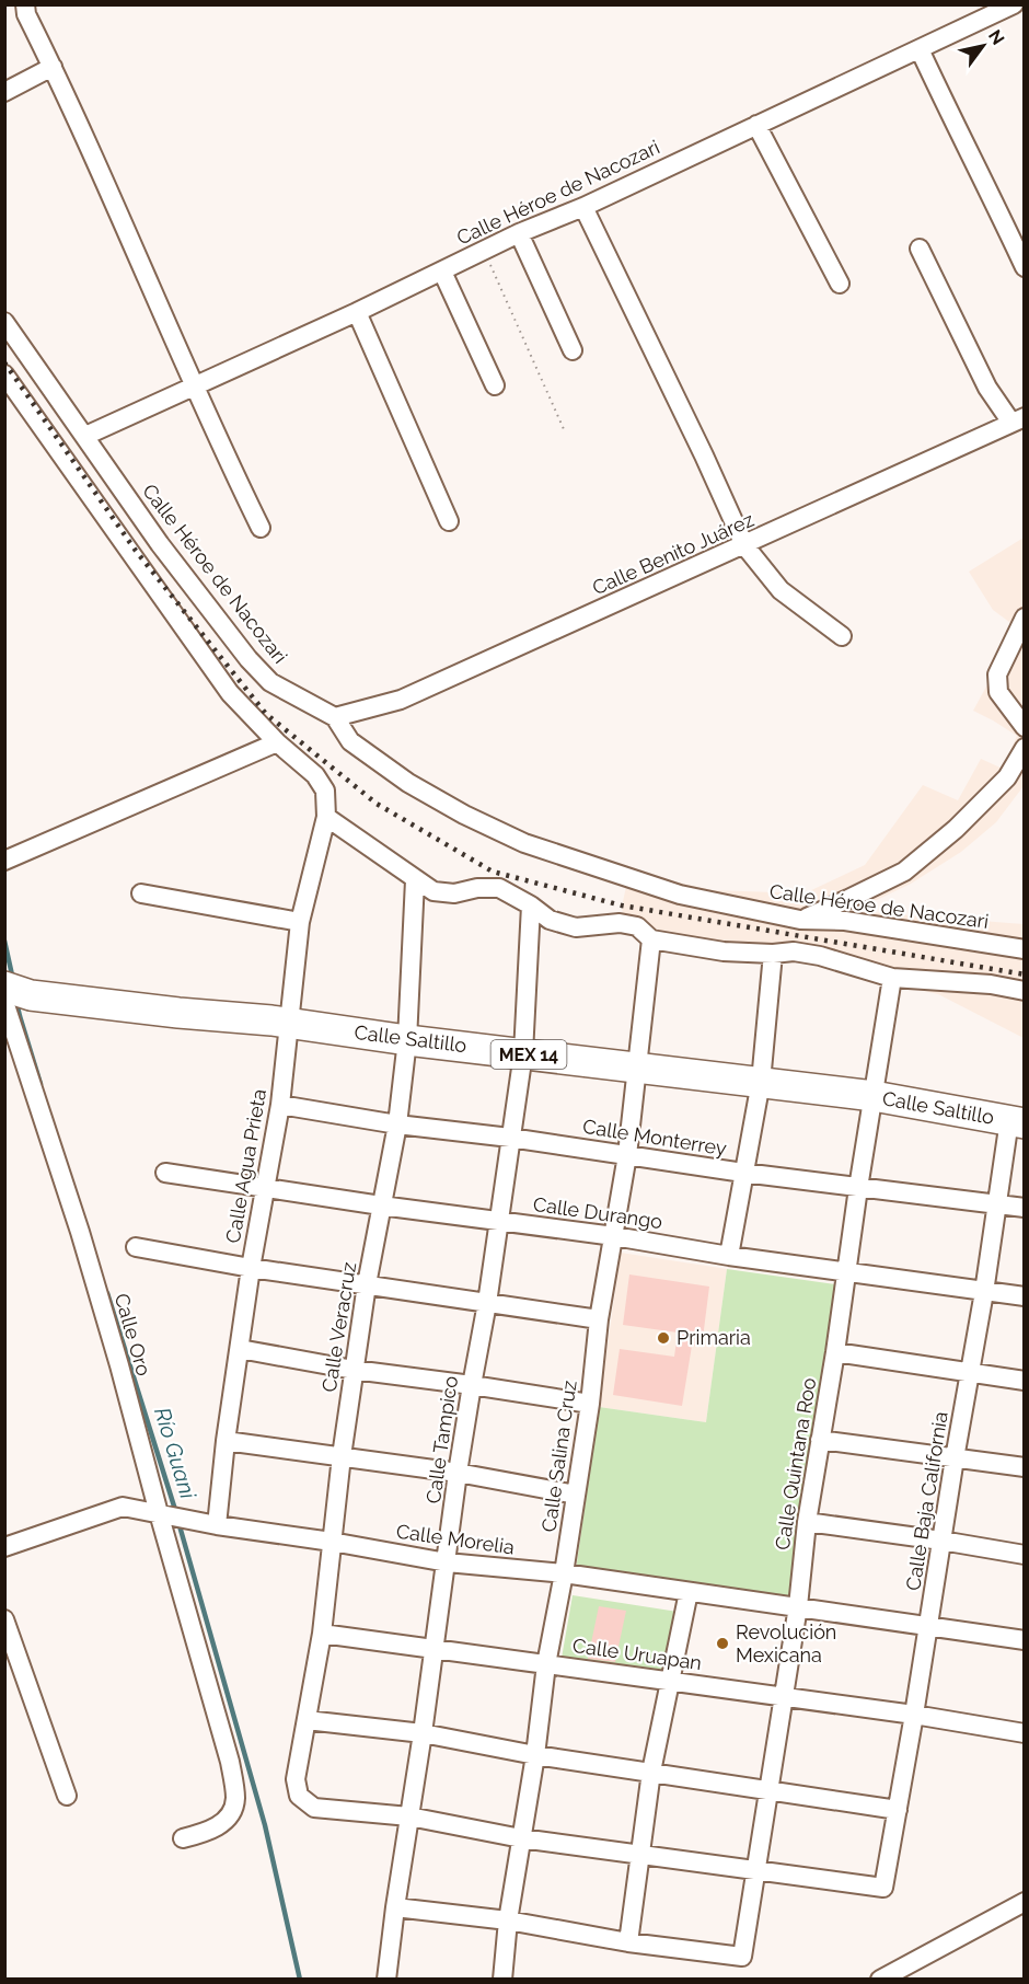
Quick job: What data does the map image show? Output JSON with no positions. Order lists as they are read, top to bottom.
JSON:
{
  "streets": {
    "main road": ["Calle Saltillo", "MEX 14"],
    "street": [
      "Calle Héroe de Nacozari",
      "Calle Benito Juárez",
      "Calle Monterrey",
      "Calle Agua Prieta",
      "Calle Durango",
      "Calle Veracruz",
      "Calle Oro",
      "Calle Tampico",
      "Calle Salina Cruz",
      "Calle Quintana Roo",
      "Calle Baja California",
      "Calle Morelia",
      "Calle Uruapan"
    ]
  },
  "crossings": [
    ["Calle Héroe de Nacozari", "Calle Benito Juárez"],
    ["Calle Saltillo", "Calle Agua Prieta"],
    ["Calle Saltillo", "Calle Veracruz"],
    ["Calle Saltillo", "Calle Oro"],
    ["Calle Saltillo", "Calle Tampico"],
    ["Calle Saltillo", "Calle Salina Cruz"],
    ["Calle Saltillo", "Calle Quintana Roo"],
    ["Calle Saltillo", "Calle Baja California"],
    ["Calle Monterrey", "Calle Agua Prieta"],
    ["Calle Monterrey", "Calle Veracruz"],
    ["Calle Monterrey", "Calle Tampico"],
    ["Calle Monterrey", "Calle Salina Cruz"],
    ["Calle Monterrey", "Calle Quintana Roo"],
    ["Calle Monterrey", "Calle Baja California"],
    ["Calle Agua Prieta", "Calle Durango"],
    ["Calle Agua Prieta", "Calle Morelia"],
    ["Calle Durango", "Calle Veracruz"],
    ["Calle Durango", "Calle Tampico"],
    ["Calle Durango", "Calle Salina Cruz"],
    ["Calle Durango", "Calle Quintana Roo"],
    ["Calle Durango", "Calle Baja California"],
    ["Calle Veracruz", "Calle Tampico"],
    ["Calle Veracruz", "Calle Morelia"],
    ["Calle Veracruz", "Calle Uruapan"],
    ["Calle Oro", "Calle Morelia"],
    ["Calle Tampico", "Calle Morelia"],
    ["Calle Tampico", "Calle Uruapan"],
    ["Calle Salina Cruz", "Calle Morelia"],
    ["Calle Salina Cruz", "Calle Uruapan"],
    ["Calle Quintana Roo", "Calle Baja California"],
    ["Calle Quintana Roo", "Calle Morelia"],
    ["Calle Quintana Roo", "Calle Uruapan"],
    ["Calle Baja California", "Calle Morelia"],
    ["Calle Baja California", "Calle Uruapan"]
  ],
  "water": ["Río Guani"],
  "places": ["Primaria", "Revolución Mexicana"],
  "north": "top right"
}
